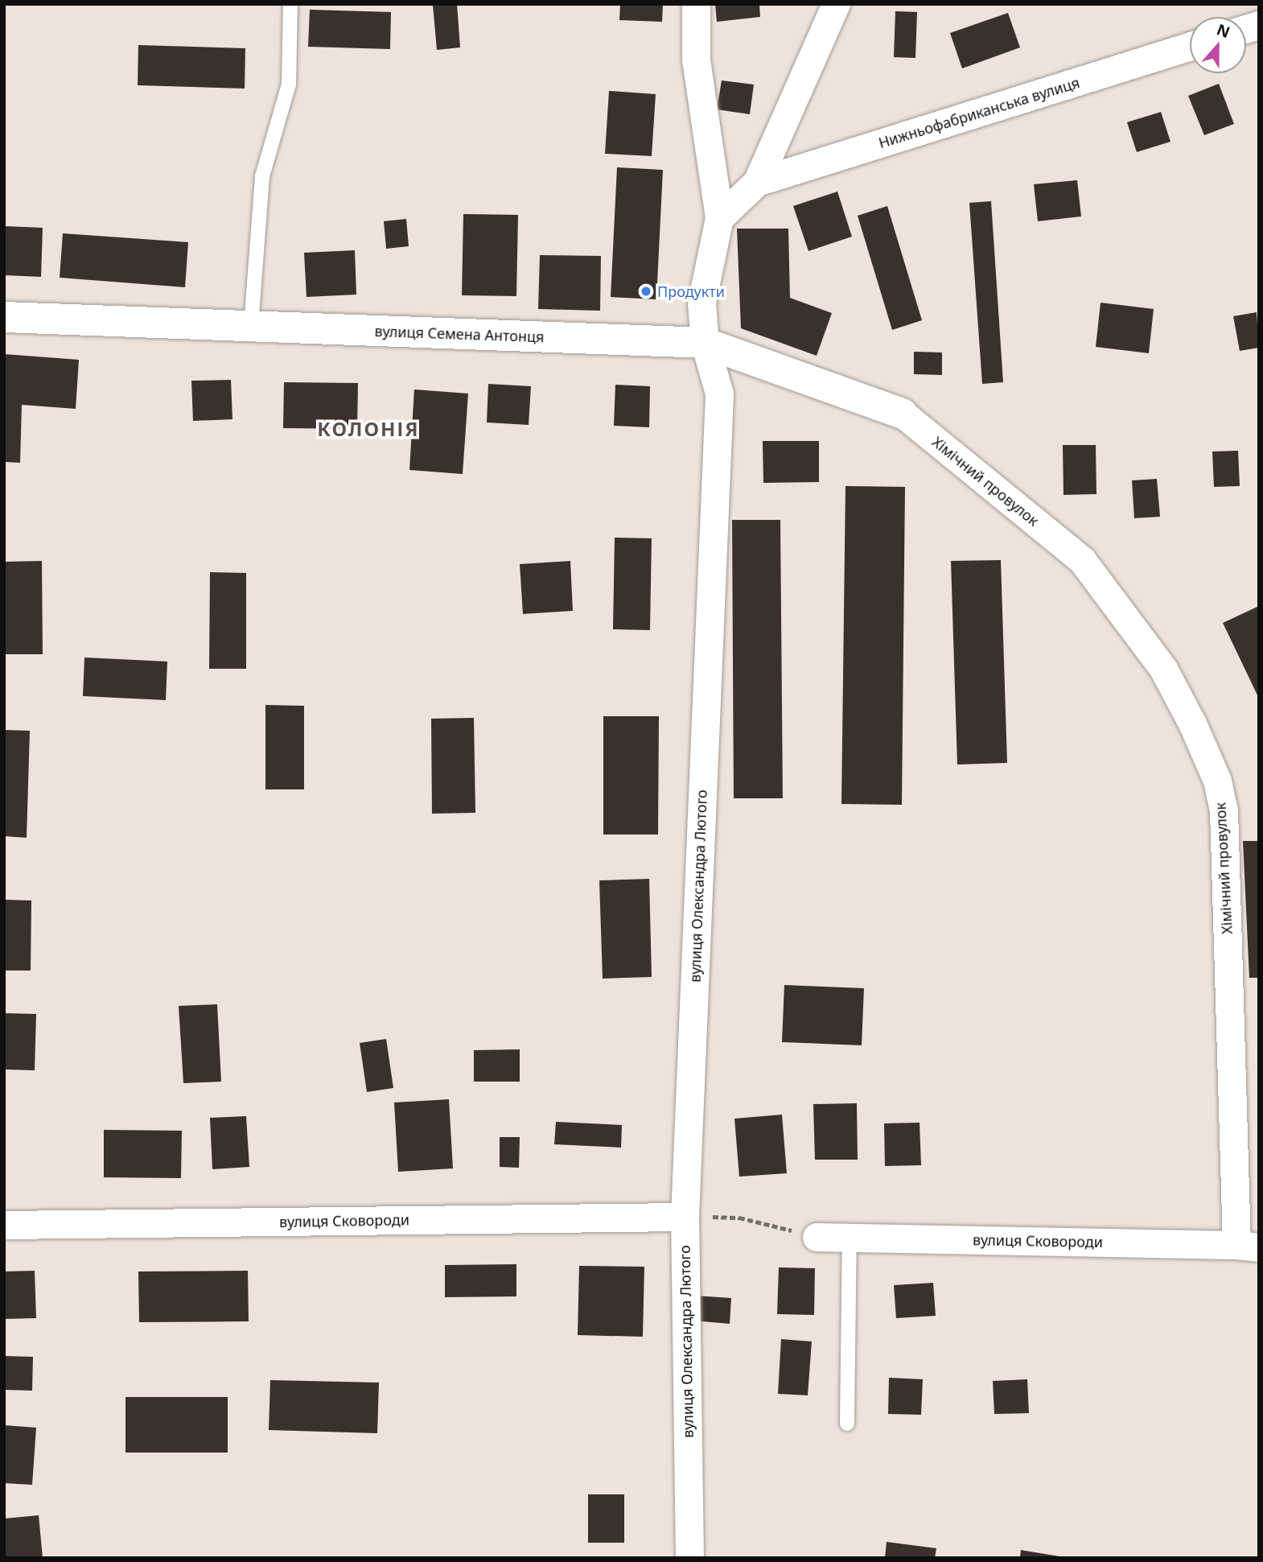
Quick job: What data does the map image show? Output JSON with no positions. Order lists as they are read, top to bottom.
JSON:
{
  "streets": {
    "street": [
      "Нижньофабриканська вулиця",
      "вулиця Семена Антонця",
      "Хімічний провулок",
      "вулиця Олександра Лютого",
      "вулиця Сковороди"
    ]
  },
  "crossings": [
    ["вулиця Семена Антонця", "Хімічний провулок"],
    ["вулиця Семена Антонця", "вулиця Олександра Лютого"],
    ["Хімічний провулок", "вулиця Сковороди"],
    ["вулиця Олександра Лютого", "вулиця Сковороди"]
  ],
  "districts": ["КОЛОНІЯ"],
  "places": ["Продукти"],
  "north": "top"
}
